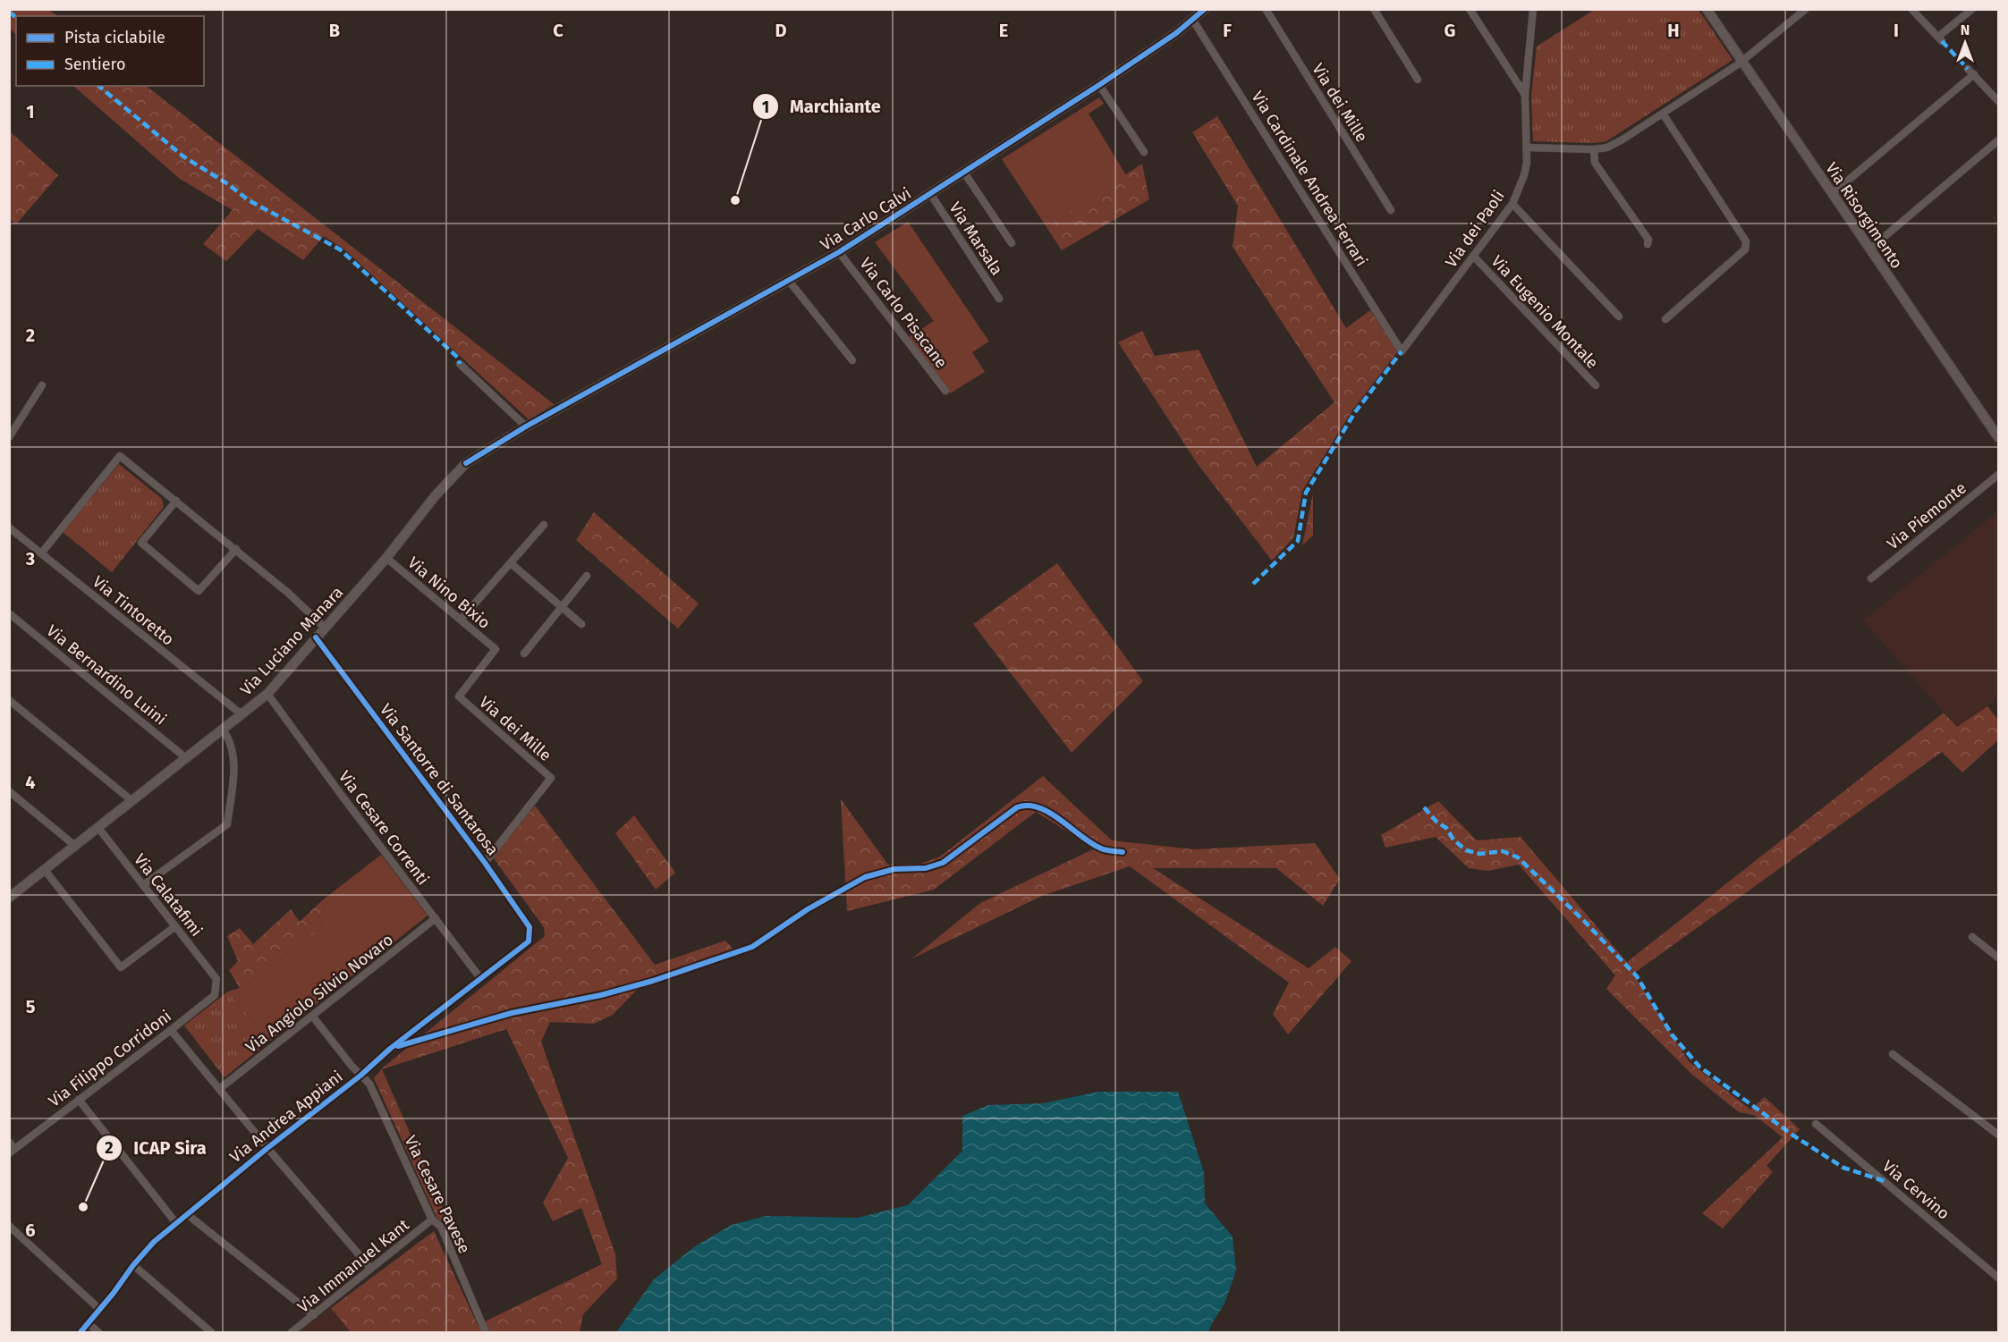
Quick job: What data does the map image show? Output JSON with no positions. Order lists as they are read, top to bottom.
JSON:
{
  "streets": {
    "street": [
      "Via dei Mille",
      "Via Cardinale Andrea Ferrari",
      "Via Risorgimento",
      "Via Carlo Calvi",
      "Via dei Paoli",
      "Via Marsala",
      "Via Eugenio Montale",
      "Via Carlo Pisacane",
      "Via Piemonte",
      "Via Nino Bixio",
      "Via Tintoretto",
      "Via Luciano Manara",
      "Via Bernardino Luini",
      "Via Santorre di Santarosa",
      "Via Cesare Correnti",
      "Via Calatafimi",
      "Via Angiolo Silvio Novaro",
      "Via Filippo Corridoni",
      "Via Andrea Appiani",
      "Via Cervino",
      "Via Cesare Pavese",
      "Via Immanuel Kant"
    ]
  },
  "crossings": [
    ["Via dei Mille", "Via Nino Bixio"],
    ["Via dei Mille", "Via Santorre di Santarosa"],
    ["Via Cardinale Andrea Ferrari", "Via Carlo Calvi"],
    ["Via Cardinale Andrea Ferrari", "Via dei Paoli"],
    ["Via Carlo Calvi", "Via Marsala"],
    ["Via Carlo Calvi", "Via Carlo Pisacane"],
    ["Via Carlo Calvi", "Via Luciano Manara"],
    ["Via dei Paoli", "Via Eugenio Montale"],
    ["Via Nino Bixio", "Via Luciano Manara"],
    ["Via Tintoretto", "Via Luciano Manara"],
    ["Via Luciano Manara", "Via Bernardino Luini"],
    ["Via Luciano Manara", "Via Santorre di Santarosa"],
    ["Via Luciano Manara", "Via Cesare Correnti"],
    ["Via Luciano Manara", "Via Calatafimi"],
    ["Via Santorre di Santarosa", "Via Andrea Appiani"],
    ["Via Cesare Correnti", "Via Angiolo Silvio Novaro"],
    ["Via Cesare Correnti", "Via Andrea Appiani"],
    ["Via Calatafimi", "Via Filippo Corridoni"],
    ["Via Angiolo Silvio Novaro", "Via Cesare Pavese"],
    ["Via Andrea Appiani", "Via Cesare Pavese"],
    ["Via Cesare Pavese", "Via Immanuel Kant"]
  ],
  "places": ["Marchiante", "ICAP Sira"],
  "legend": ["Pista ciclabile", "Sentiero"],
  "north": "top",
  "grid": {
    "columns": [
      "B",
      "C",
      "D",
      "E",
      "F",
      "G",
      "H",
      "I"
    ],
    "rows": [
      "1",
      "2",
      "3",
      "4",
      "5",
      "6"
    ]
  }
}
